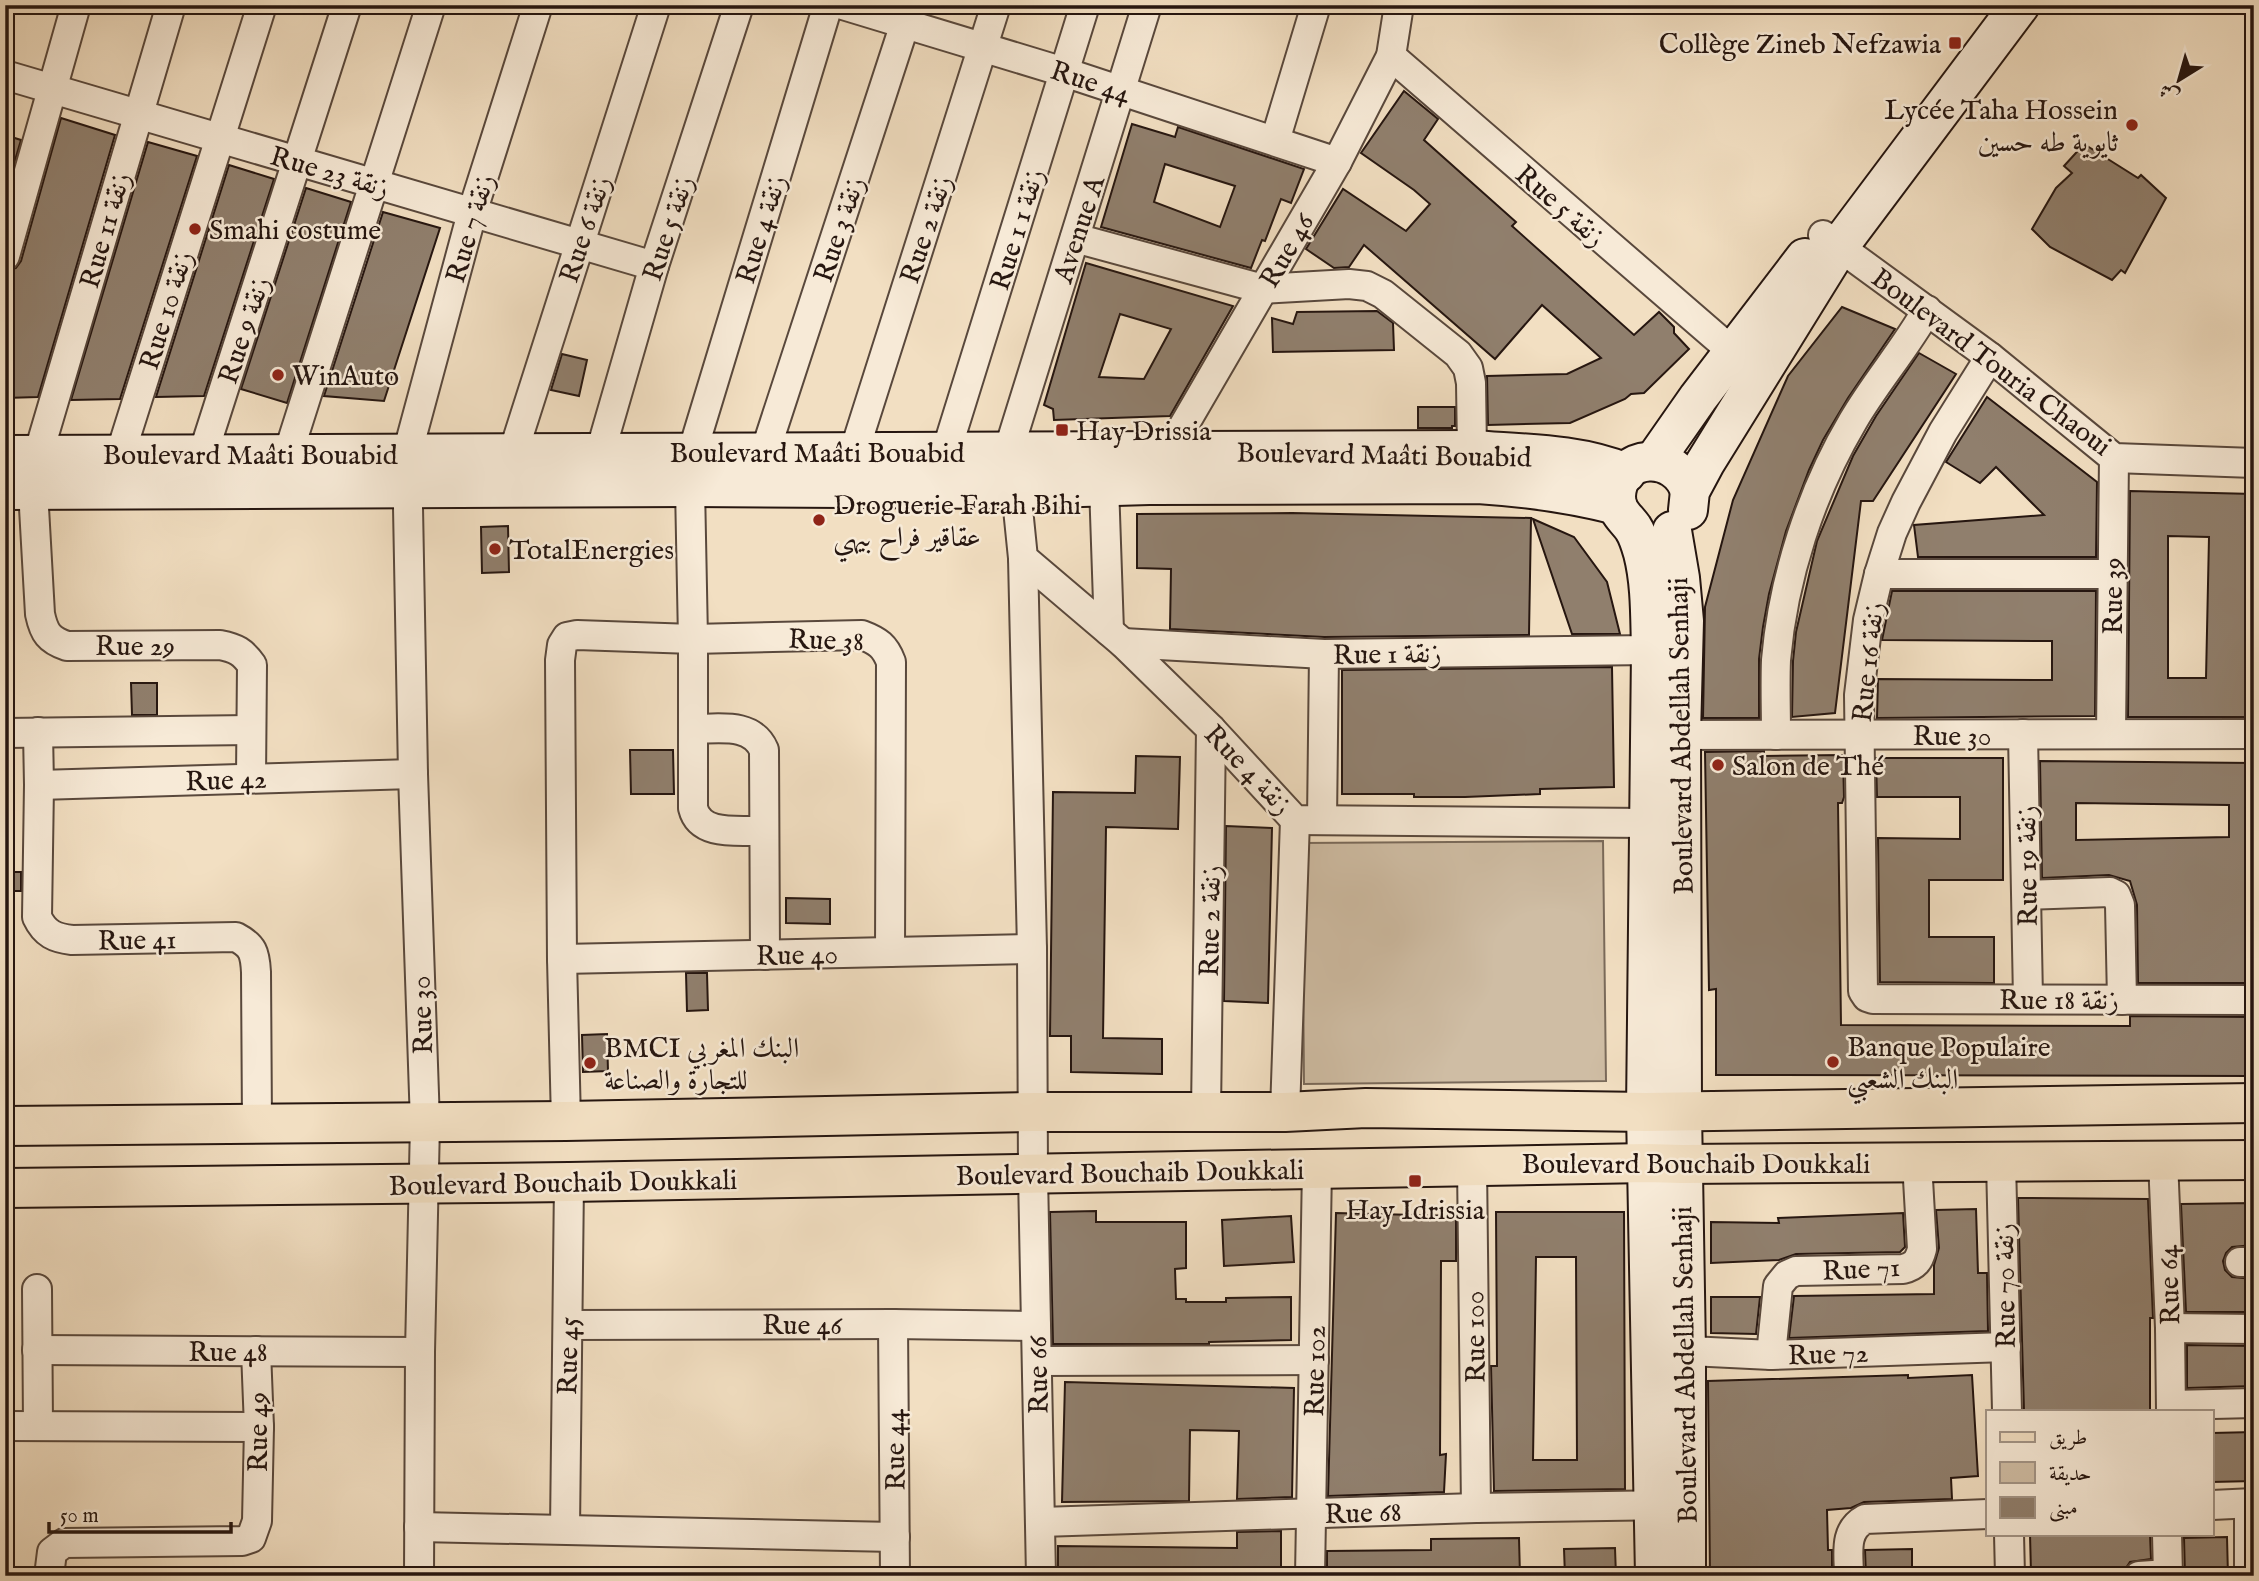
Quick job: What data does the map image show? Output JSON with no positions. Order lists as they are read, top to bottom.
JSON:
{
  "streets": {
    "main road": ["Boulevard Bouchaib Doukkali"],
    "street": [
      "Rue 44",
      "Rue 23 زنقة",
      "Rue 5 زنقة",
      "Rue 7 زنقة",
      "Rue 6 زنقة",
      "Rue 4 زنقة",
      "Rue 3 زنقة",
      "Rue 2 زنقة",
      "Rue 1 زنقة 1",
      "Avenue A",
      "Rue 11 زنقة",
      "Rue 46",
      "Rue 10 زنقة",
      "Rue 9 زنقة",
      "Boulevard Touria Chaoui",
      "Boulevard Maâti Bouabid",
      "Rue 39",
      "Rue 38",
      "Rue 29",
      "Rue 1 زنقة",
      "Rue 16 زنقة",
      "Rue 30",
      "Boulevard Abdellah Senhaji",
      "Rue 42",
      "Rue 19 زنقة",
      "Rue 41",
      "Rue 40",
      "Rue 18 زنقة",
      "Rue 71",
      "Rue 64",
      "Rue 70 زنقة",
      "Rue 100",
      "Rue 48",
      "Rue 72",
      "Rue 45",
      "Rue 102",
      "Rue 66",
      "Rue 49",
      "Rue 68"
    ]
  },
  "crossings": [
    ["Rue 44", "Rue 3 زنقة"],
    ["Rue 44", "Rue 2 زنقة"],
    ["Rue 44", "Rue 1 زنقة 1"],
    ["Rue 44", "Avenue A"],
    ["Rue 44", "Rue 46"],
    ["Rue 23 زنقة", "Rue 5 زنقة"],
    ["Rue 23 زنقة", "Rue 7 زنقة"],
    ["Rue 23 زنقة", "Rue 6 زنقة"],
    ["Rue 23 زنقة", "Rue 11 زنقة"],
    ["Rue 23 زنقة", "Rue 10 زنقة"],
    ["Rue 23 زنقة", "Rue 9 زنقة"],
    ["Rue 5 زنقة", "Rue 46"],
    ["Rue 5 زنقة", "Boulevard Maâti Bouabid"],
    ["Rue 7 زنقة", "Boulevard Maâti Bouabid"],
    ["Rue 7 زنقة", "Rue 30"],
    ["Rue 6 زنقة", "Boulevard Maâti Bouabid"],
    ["Rue 4 زنقة", "Rue 2 زنقة"],
    ["Rue 4 زنقة", "Boulevard Maâti Bouabid"],
    ["Rue 4 زنقة", "Rue 1 زنقة"],
    ["Rue 4 زنقة", "Boulevard Abdellah Senhaji"],
    ["Rue 4 زنقة", "Rue 66"],
    ["Rue 3 زنقة", "Boulevard Maâti Bouabid"],
    ["Rue 2 زنقة", "Boulevard Maâti Bouabid"],
    ["Rue 2 زنقة", "Boulevard Bouchaib Doukkali"],
    ["Rue 1 زنقة 1", "Boulevard Maâti Bouabid"],
    ["Avenue A", "Boulevard Maâti Bouabid"],
    ["Rue 11 زنقة", "Boulevard Maâti Bouabid"],
    ["Rue 11 زنقة", "Rue 29"],
    ["Rue 46", "Boulevard Maâti Bouabid"],
    ["Rue 46", "Rue 45"],
    ["Rue 46", "Rue 66"],
    ["Rue 10 زنقة", "Boulevard Maâti Bouabid"],
    ["Rue 9 زنقة", "Boulevard Maâti Bouabid"],
    ["Boulevard Touria Chaoui", "Rue 39"],
    ["Boulevard Touria Chaoui", "Rue 16 زنقة"],
    ["Boulevard Maâti Bouabid", "Rue 29"],
    ["Boulevard Maâti Bouabid", "Rue 30"],
    ["Boulevard Maâti Bouabid", "Boulevard Abdellah Senhaji"],
    ["Rue 39", "Rue 30"],
    ["Rue 38", "Rue 40"],
    ["Rue 29", "Rue 42"],
    ["Rue 1 زنقة", "Boulevard Abdellah Senhaji"],
    ["Rue 16 زنقة", "Rue 30"],
    ["Rue 16 زنقة", "Rue 18 زنقة"],
    ["Rue 30", "Boulevard Abdellah Senhaji"],
    ["Rue 30", "Rue 42"],
    ["Rue 30", "Rue 19 زنقة"],
    ["Rue 30", "Boulevard Bouchaib Doukkali"],
    ["Rue 30", "Rue 48"],
    ["Boulevard Abdellah Senhaji", "Boulevard Bouchaib Doukkali"],
    ["Boulevard Abdellah Senhaji", "Rue 72"],
    ["Boulevard Abdellah Senhaji", "Rue 68"],
    ["Rue 42", "Rue 41"],
    ["Rue 19 زنقة", "Rue 18 زنقة"],
    ["Rue 41", "Boulevard Bouchaib Doukkali"],
    ["Rue 40", "Rue 66"],
    ["Boulevard Bouchaib Doukkali", "Rue 71"],
    ["Boulevard Bouchaib Doukkali", "Rue 64"],
    ["Boulevard Bouchaib Doukkali", "Rue 70 زنقة"],
    ["Boulevard Bouchaib Doukkali", "Rue 100"],
    ["Boulevard Bouchaib Doukkali", "Rue 45"],
    ["Boulevard Bouchaib Doukkali", "Rue 102"],
    ["Boulevard Bouchaib Doukkali", "Rue 66"],
    ["Rue 71", "Rue 72"],
    ["Rue 70 زنقة", "Rue 72"],
    ["Rue 100", "Rue 68"],
    ["Rue 48", "Rue 49"],
    ["Rue 102", "Rue 68"],
    ["Rue 66", "Rue 68"]
  ],
  "places": {
    "transit": ["Collège Zineb Nefzawia", "Hay Drissia", "Hay Idrissia"],
    "other": [
      "Lycée Taha Hossein ثايوية طه حسين",
      "Smahi costume",
      "WinAuto",
      "Droguerie Farah Bihi عقاقير فراح بيهي",
      "TotalEnergies",
      "Salon de Thé",
      "Banque Populaire البنك الشعبي",
      "BMCI البنك المغربي للتجارة والصناعة"
    ]
  },
  "legend": ["طريق", "حديقة", "مبنى"],
  "scale_bar": "50 m",
  "north": "bottom left"
}
